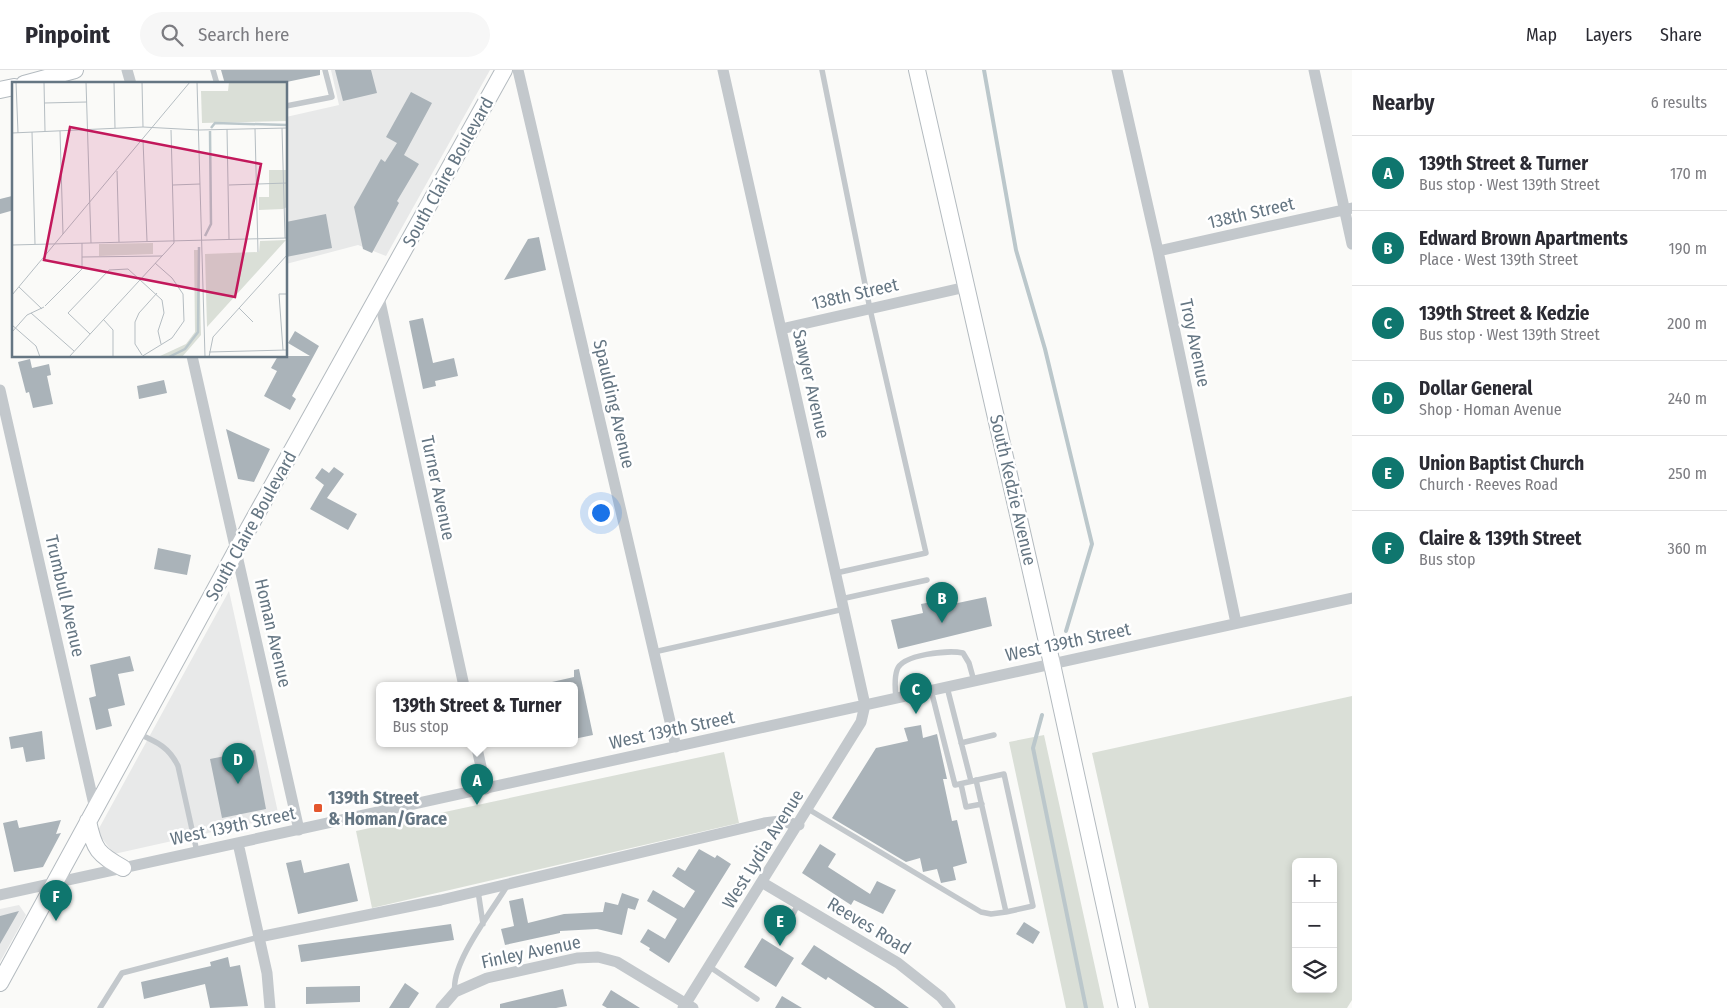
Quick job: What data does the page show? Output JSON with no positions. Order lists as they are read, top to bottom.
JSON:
{
  "streets": {
    "street": [
      "South Claire Boulevard",
      "138th Street",
      "Troy Avenue",
      "Sawyer Avenue",
      "Spaulding Avenue",
      "Turner Avenue",
      "South Kedzie Avenue",
      "Trumbull Avenue",
      "Homan Avenue",
      "West 139th Street",
      "West Lydia Avenue",
      "Reeves Road",
      "Finley Avenue"
    ]
  },
  "crossings": [
    ["South Claire Boulevard", "Turner Avenue"],
    ["South Claire Boulevard", "Trumbull Avenue"],
    ["South Claire Boulevard", "Homan Avenue"],
    ["South Claire Boulevard", "West 139th Street"],
    ["138th Street", "Troy Avenue"],
    ["138th Street", "Sawyer Avenue"],
    ["138th Street", "South Kedzie Avenue"],
    ["Troy Avenue", "West 139th Street"],
    ["Sawyer Avenue", "West 139th Street"],
    ["Sawyer Avenue", "West Lydia Avenue"],
    ["Spaulding Avenue", "West 139th Street"],
    ["South Kedzie Avenue", "West 139th Street"],
    ["Homan Avenue", "West 139th Street"],
    ["West 139th Street", "West Lydia Avenue"],
    ["West Lydia Avenue", "Reeves Road"],
    ["West Lydia Avenue", "Finley Avenue"]
  ],
  "places": {
    "transit": ["139th Street & Homan/Grace"]
  },
  "page": {
    "header": "Pinpoint",
    "search": "Search here",
    "nav": ["Map", "Layers", "Share"],
    "heading": ["Nearby", "6 results"],
    "list": [
      {
        "mark": "A",
        "name": "139th Street & Turner",
        "note": "Bus stop · West 139th Street",
        "value": "170 m"
      },
      {
        "mark": "B",
        "name": "Edward Brown Apartments",
        "note": "Place · West 139th Street",
        "value": "190 m"
      },
      {
        "mark": "C",
        "name": "139th Street & Kedzie",
        "note": "Bus stop · West 139th Street",
        "value": "200 m"
      },
      {
        "mark": "D",
        "name": "Dollar General",
        "note": "Shop · Homan Avenue",
        "value": "240 m"
      },
      {
        "mark": "E",
        "name": "Union Baptist Church",
        "note": "Church · Reeves Road",
        "value": "250 m"
      },
      {
        "mark": "F",
        "name": "Claire & 139th Street",
        "note": "Bus stop",
        "value": "360 m"
      }
    ],
    "pins": [
      "B",
      "C",
      "D",
      "A",
      "F",
      "E"
    ],
    "popup": ["139th Street & Turner", "Bus stop"],
    "map_buttons": ["+", "−"]
  }
}
